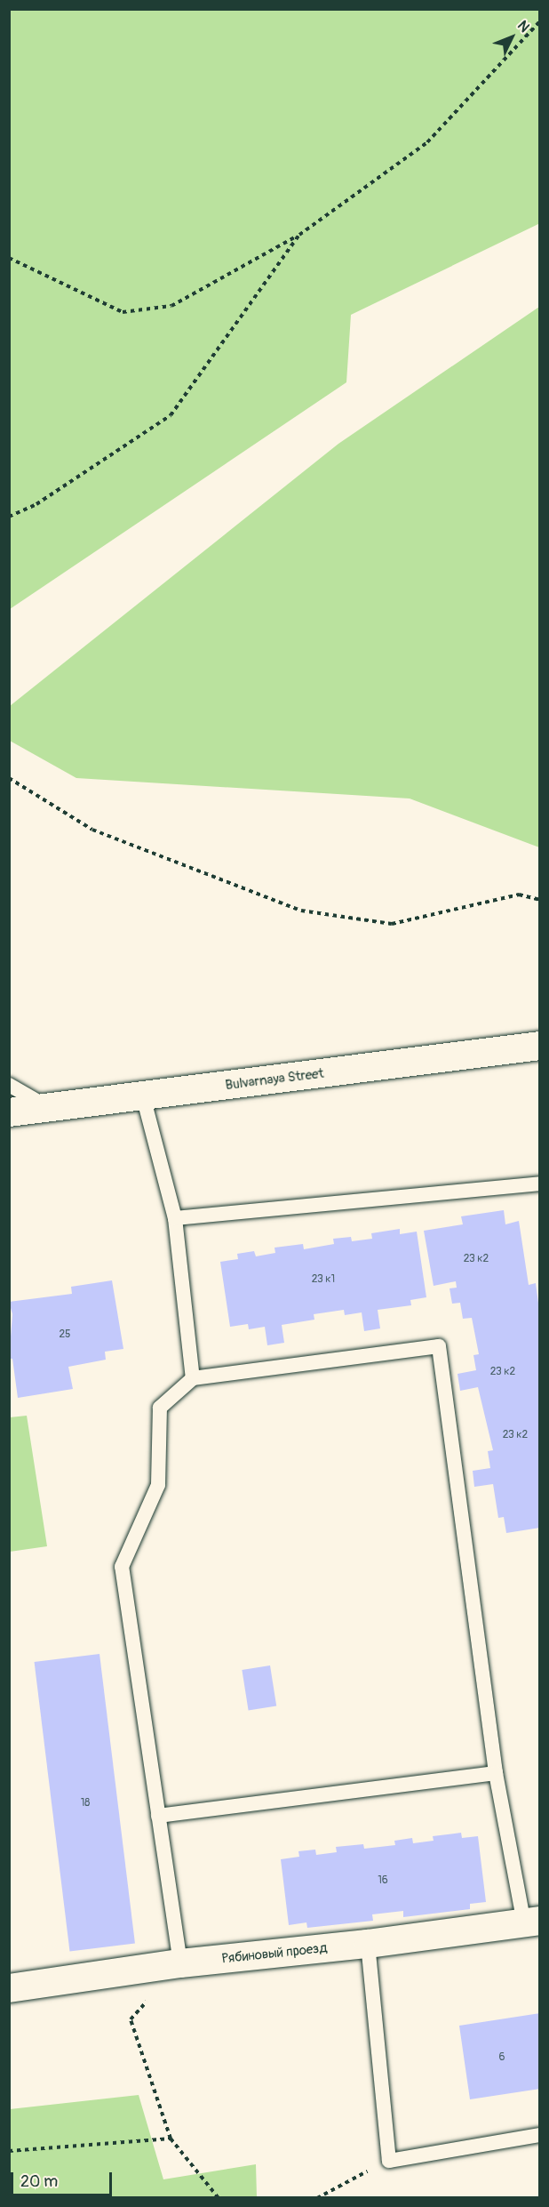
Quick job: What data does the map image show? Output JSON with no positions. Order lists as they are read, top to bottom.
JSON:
{
  "streets": {
    "street": ["Bulvarnaya Street", "Рябиновый проезд"]
  },
  "house_numbers": [
    "23 к2",
    "23 к1",
    "25",
    "23 к2",
    "23 к2",
    "18",
    "16",
    "6"
  ],
  "scale_bar": "20 m",
  "north": "top right"
}
